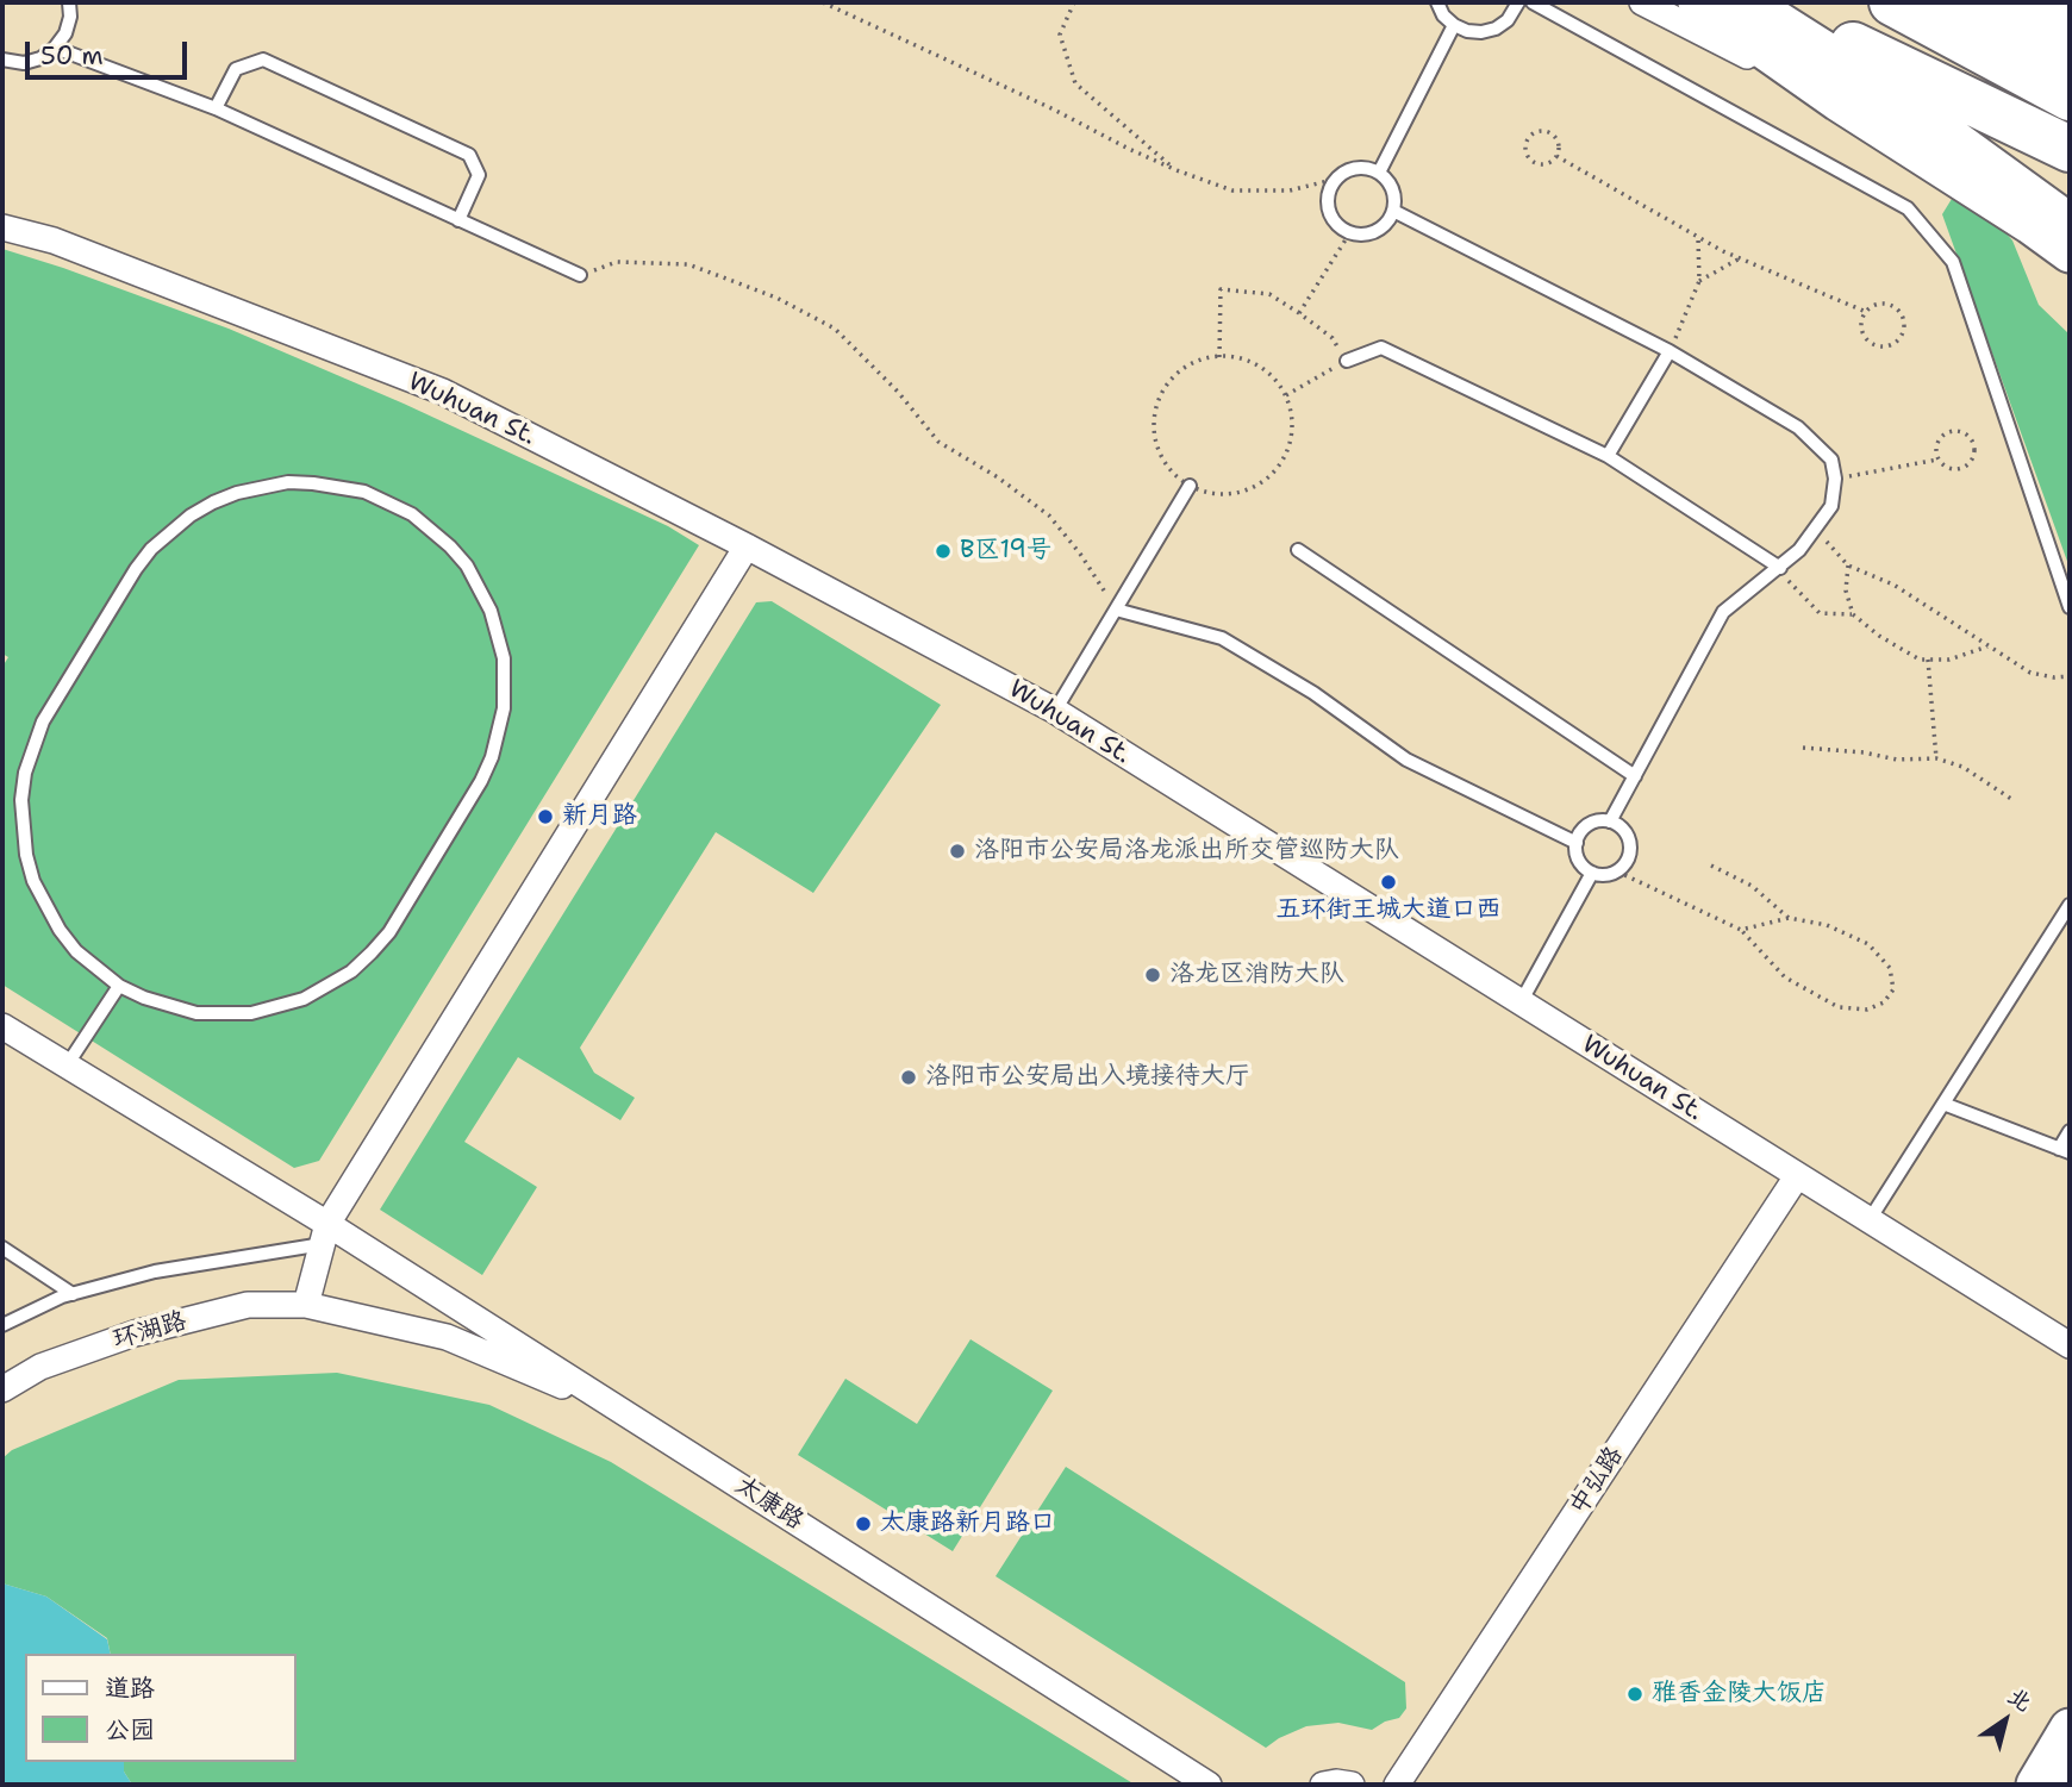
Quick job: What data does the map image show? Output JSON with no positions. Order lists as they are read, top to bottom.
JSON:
{
  "streets": {
    "street": [
      "Wuhuan St.",
      "环湖路",
      "中弘路",
      "太康路"
    ]
  },
  "crossings": [
    ["Wuhuan St.", "中弘路"],
    ["环湖路", "太康路"]
  ],
  "places": [
    "B区19号",
    "新月路",
    "洛阳市公安局洛龙派出所交管巡防大队",
    "五环街王城大道口西",
    "洛龙区消防大队",
    "洛阳市公安局出入境接待大厅",
    "太康路新月路口",
    "雅香金陵大饭店"
  ],
  "legend": ["道路", "公园"],
  "scale_bar": "50 m",
  "north": "top right"
}
